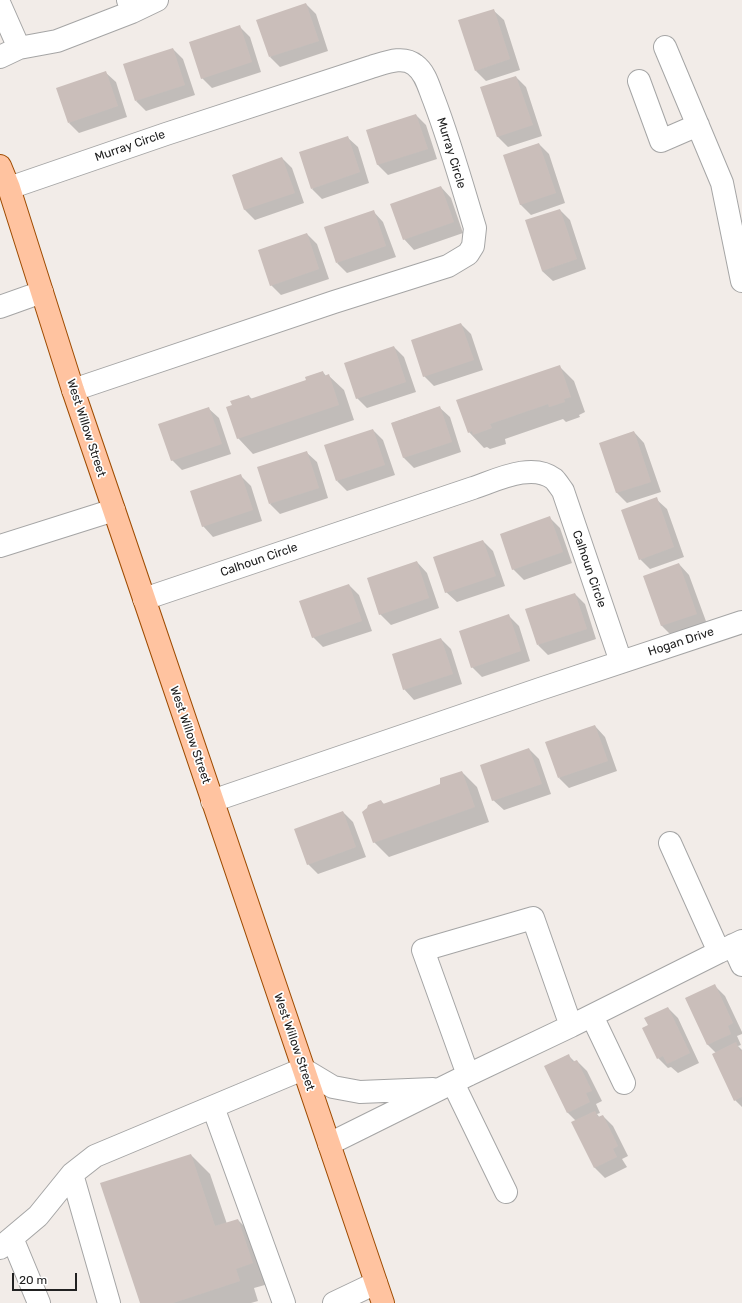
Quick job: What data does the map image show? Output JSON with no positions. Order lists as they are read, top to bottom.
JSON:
{
  "streets": {
    "main road": ["West Willow Street"],
    "street": ["Murray Circle", "Calhoun Circle", "Hogan Drive"]
  },
  "crossings": [
    ["Murray Circle", "West Willow Street"],
    ["West Willow Street", "Calhoun Circle"],
    ["Calhoun Circle", "Hogan Drive"]
  ],
  "scale_bar": "20 m"
}
